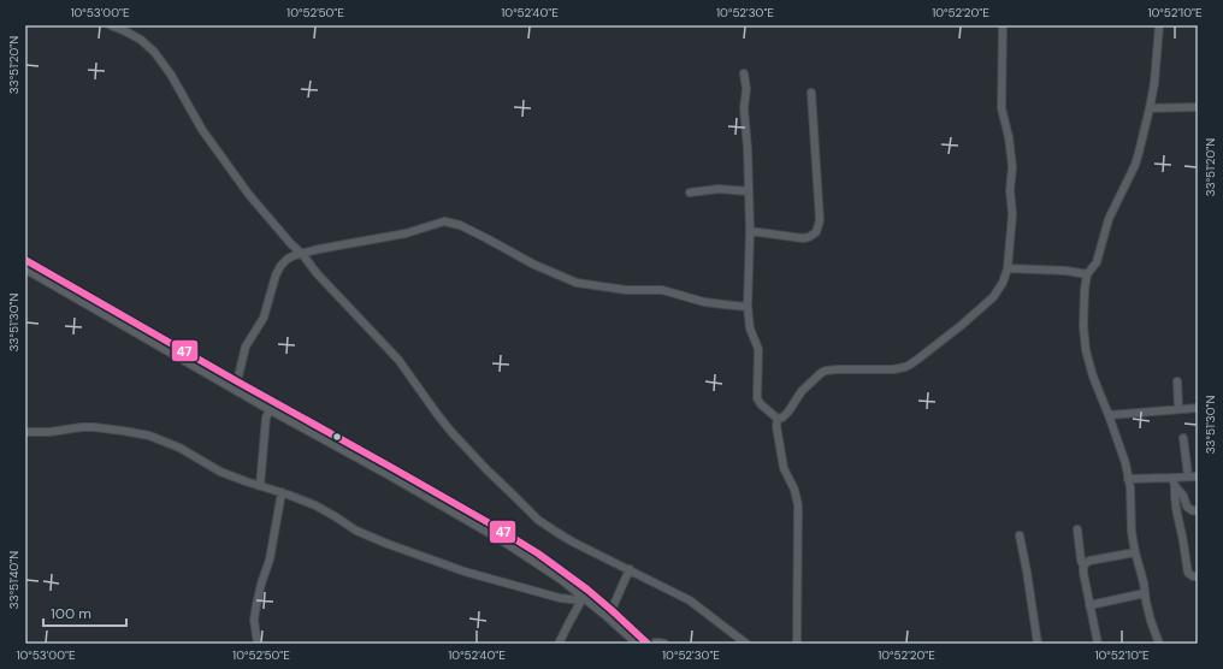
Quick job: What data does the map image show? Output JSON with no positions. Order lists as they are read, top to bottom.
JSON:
{
  "lines": ["transit line 47"],
  "scale_bar": "100 m",
  "coordinates": [
    "10°53'00\"E",
    "10°52'50\"E",
    "10°52'40\"E",
    "10°52'30\"E",
    "10°52'20\"E",
    "10°52'10\"E",
    "33°51'20\"N",
    "33°51'30\"N",
    "33°51'40\"N"
  ]
}
